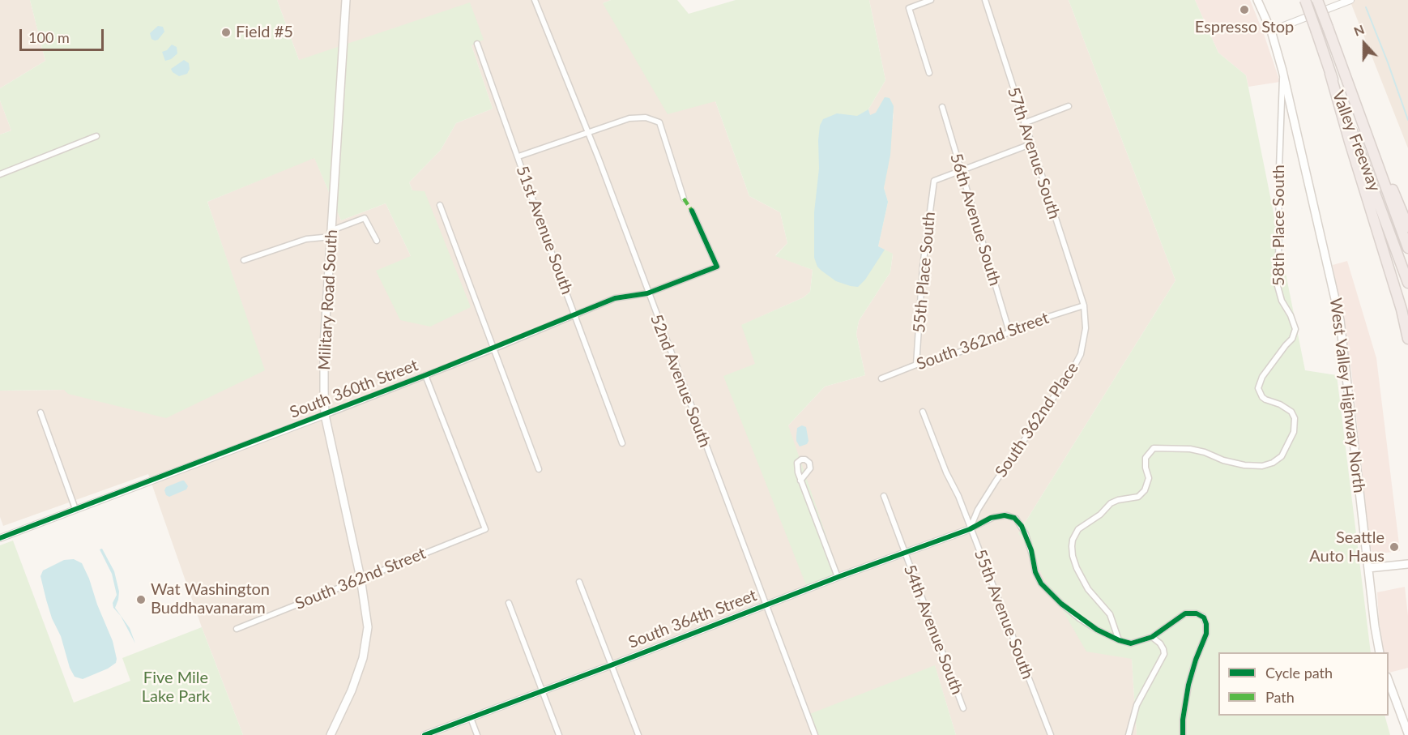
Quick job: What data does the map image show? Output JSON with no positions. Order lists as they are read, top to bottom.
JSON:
{
  "streets": {
    "highway": ["Valley Freeway"],
    "main road": ["Military Road South", "West Valley Highway North"],
    "street": [
      "57th Avenue South",
      "56th Avenue South",
      "58th Place South",
      "51st Avenue South",
      "55th Place South",
      "South 362nd Street",
      "52nd Avenue South",
      "South 360th Street",
      "South 362nd Place",
      "55th Avenue South",
      "South 364th Street",
      "54th Avenue South"
    ]
  },
  "crossings": [
    ["57th Avenue South", "South 362nd Street"],
    ["57th Avenue South", "South 362nd Place"],
    ["56th Avenue South", "55th Place South"],
    ["56th Avenue South", "South 362nd Street"],
    ["58th Place South", "West Valley Highway North"],
    ["51st Avenue South", "South 360th Street"],
    ["55th Place South", "South 362nd Street"],
    ["Military Road South", "South 362nd Street"],
    ["Military Road South", "South 360th Street"],
    ["South 362nd Street", "South 360th Street"],
    ["South 362nd Street", "South 362nd Place"],
    ["52nd Avenue South", "South 360th Street"],
    ["52nd Avenue South", "South 364th Street"],
    ["South 362nd Place", "55th Avenue South"],
    ["South 362nd Place", "South 364th Street"],
    ["55th Avenue South", "South 364th Street"],
    ["South 364th Street", "54th Avenue South"]
  ],
  "parks": ["Five Mile Lake Park"],
  "places": [
    "Espresso Stop",
    "Field #5",
    "Seattle Auto Haus",
    "Wat Washington Buddhavanaram"
  ],
  "legend": ["Cycle path", "Path"],
  "scale_bar": "100 m",
  "north": "top"
}
